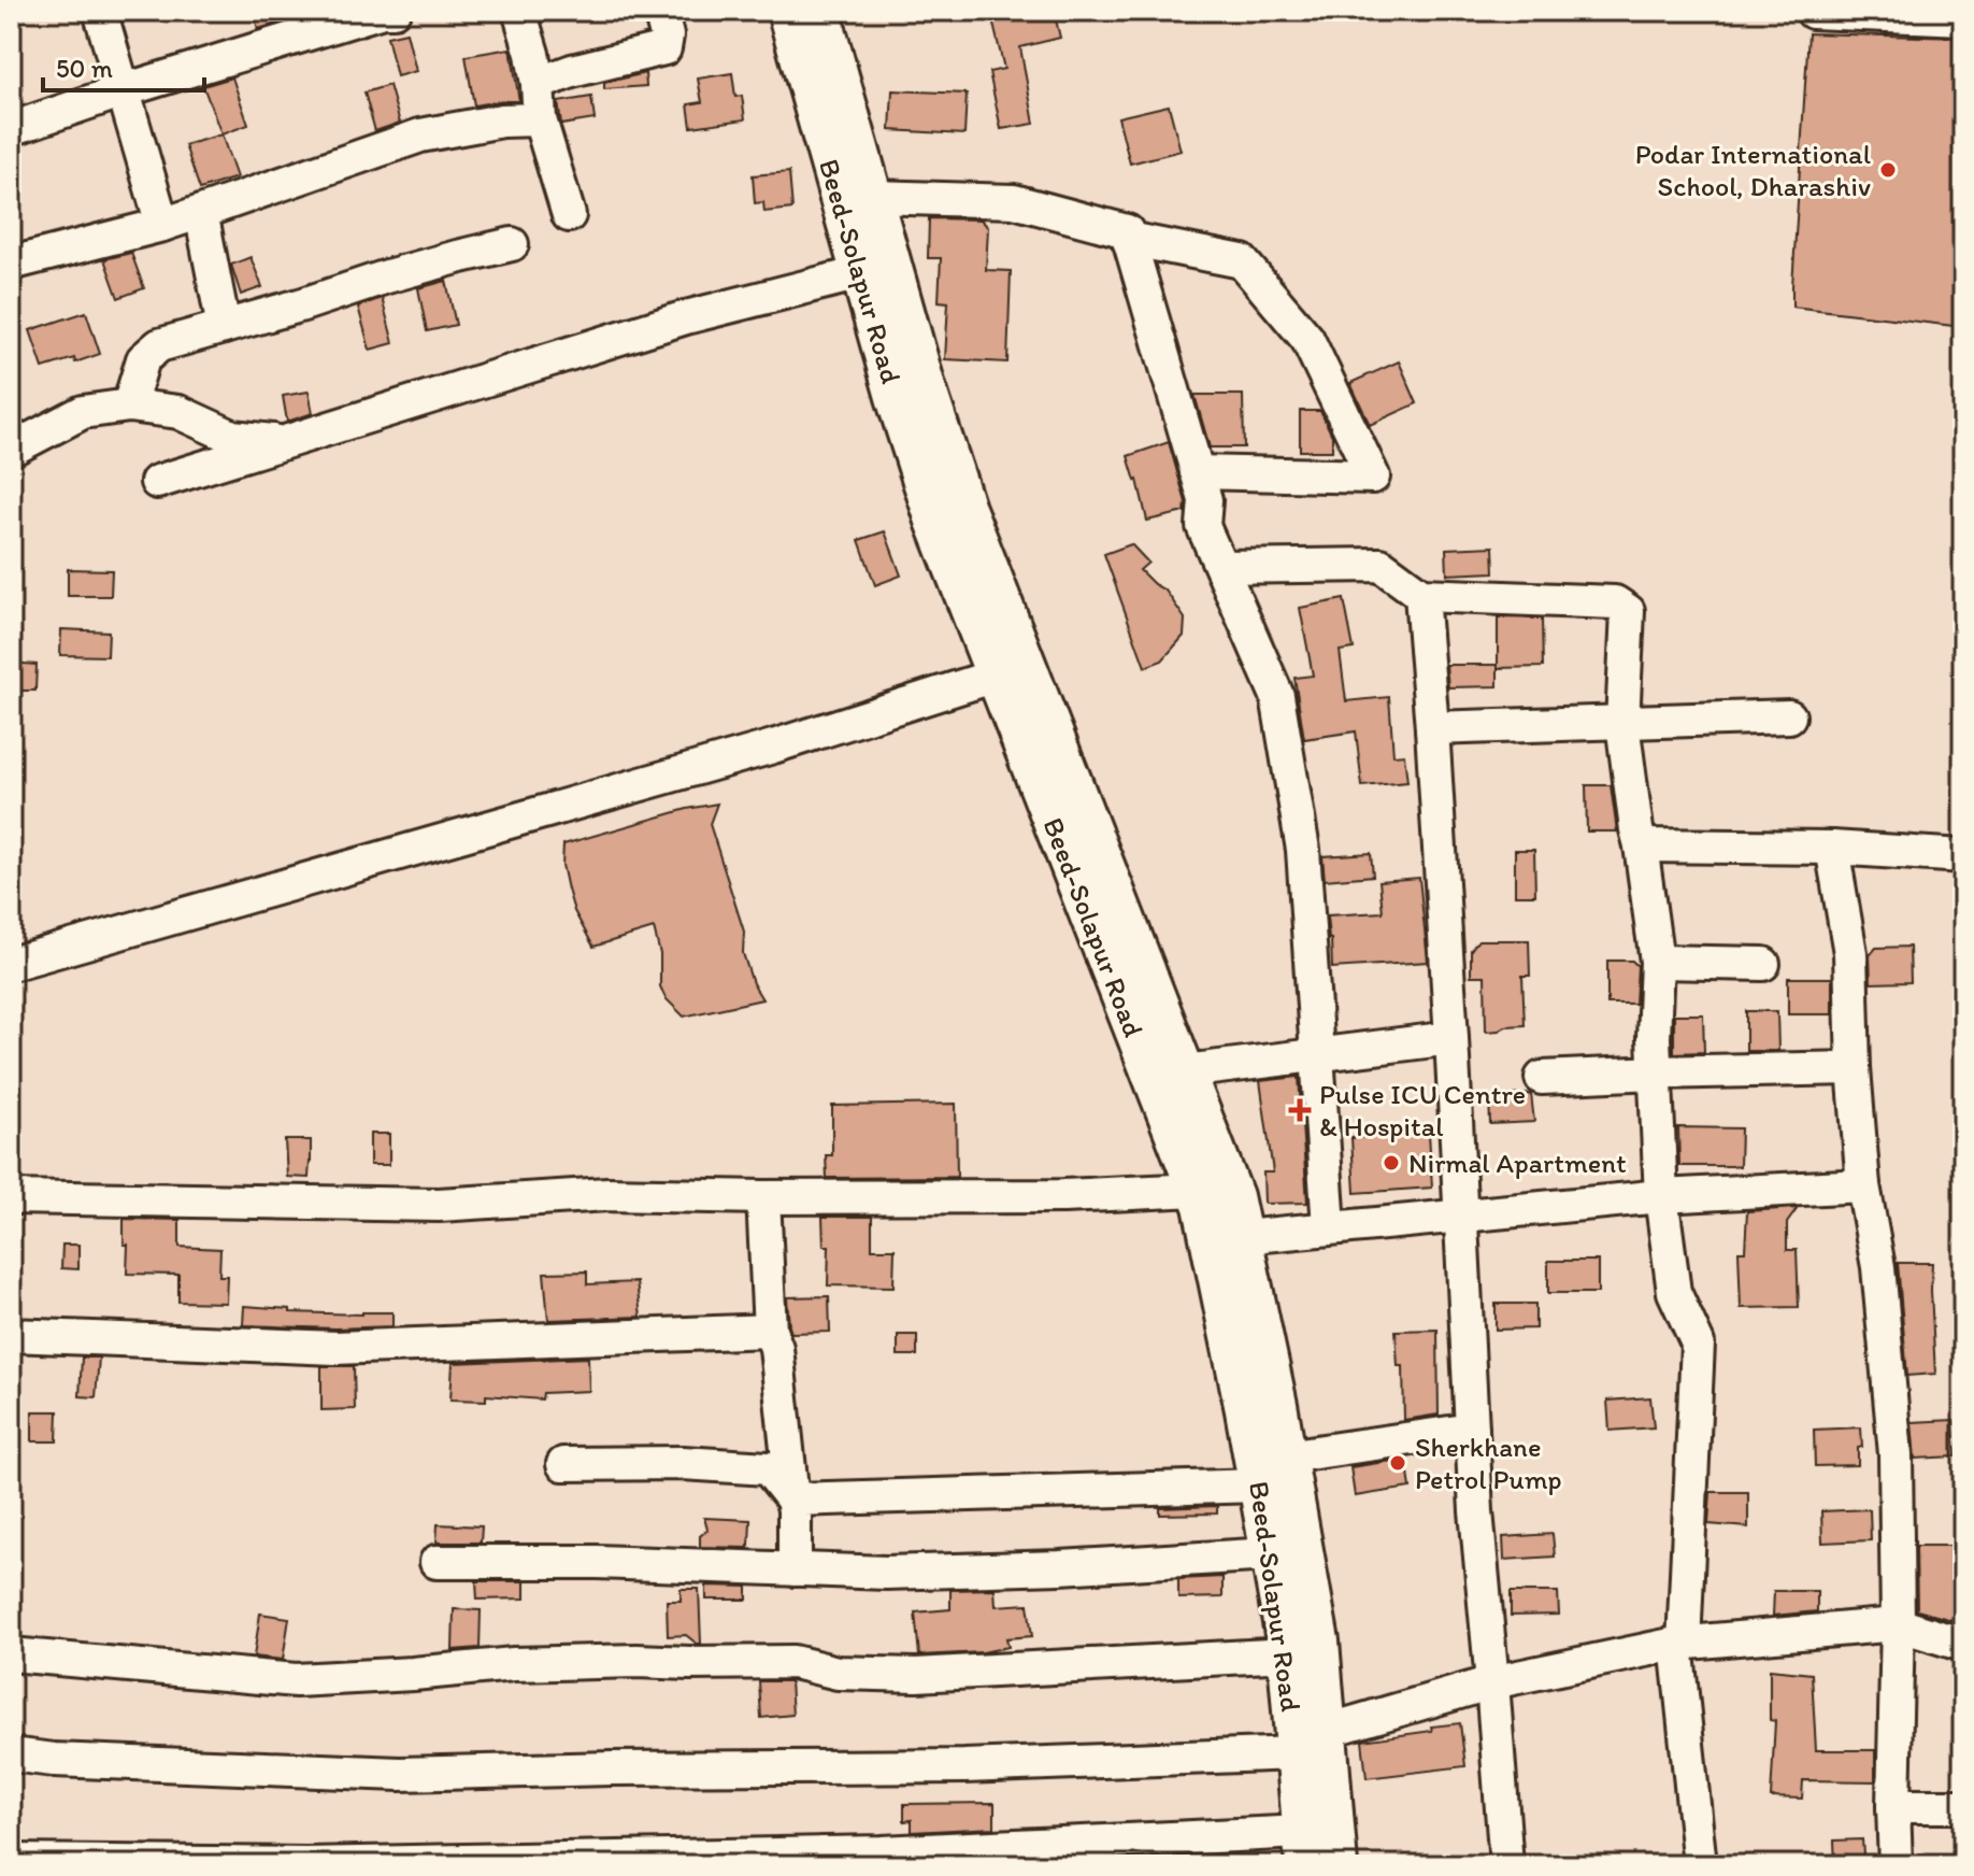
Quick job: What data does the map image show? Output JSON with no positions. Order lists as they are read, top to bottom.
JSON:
{
  "streets": {
    "main road": ["Beed-Solapur Road"]
  },
  "places": {
    "other": ["Podar International School, Dharashiv", "Nirmal Apartment", "Sherkhane Petrol Pump"],
    "health": ["Pulse ICU Centre & Hospital"]
  },
  "scale_bar": "50 m"
}
